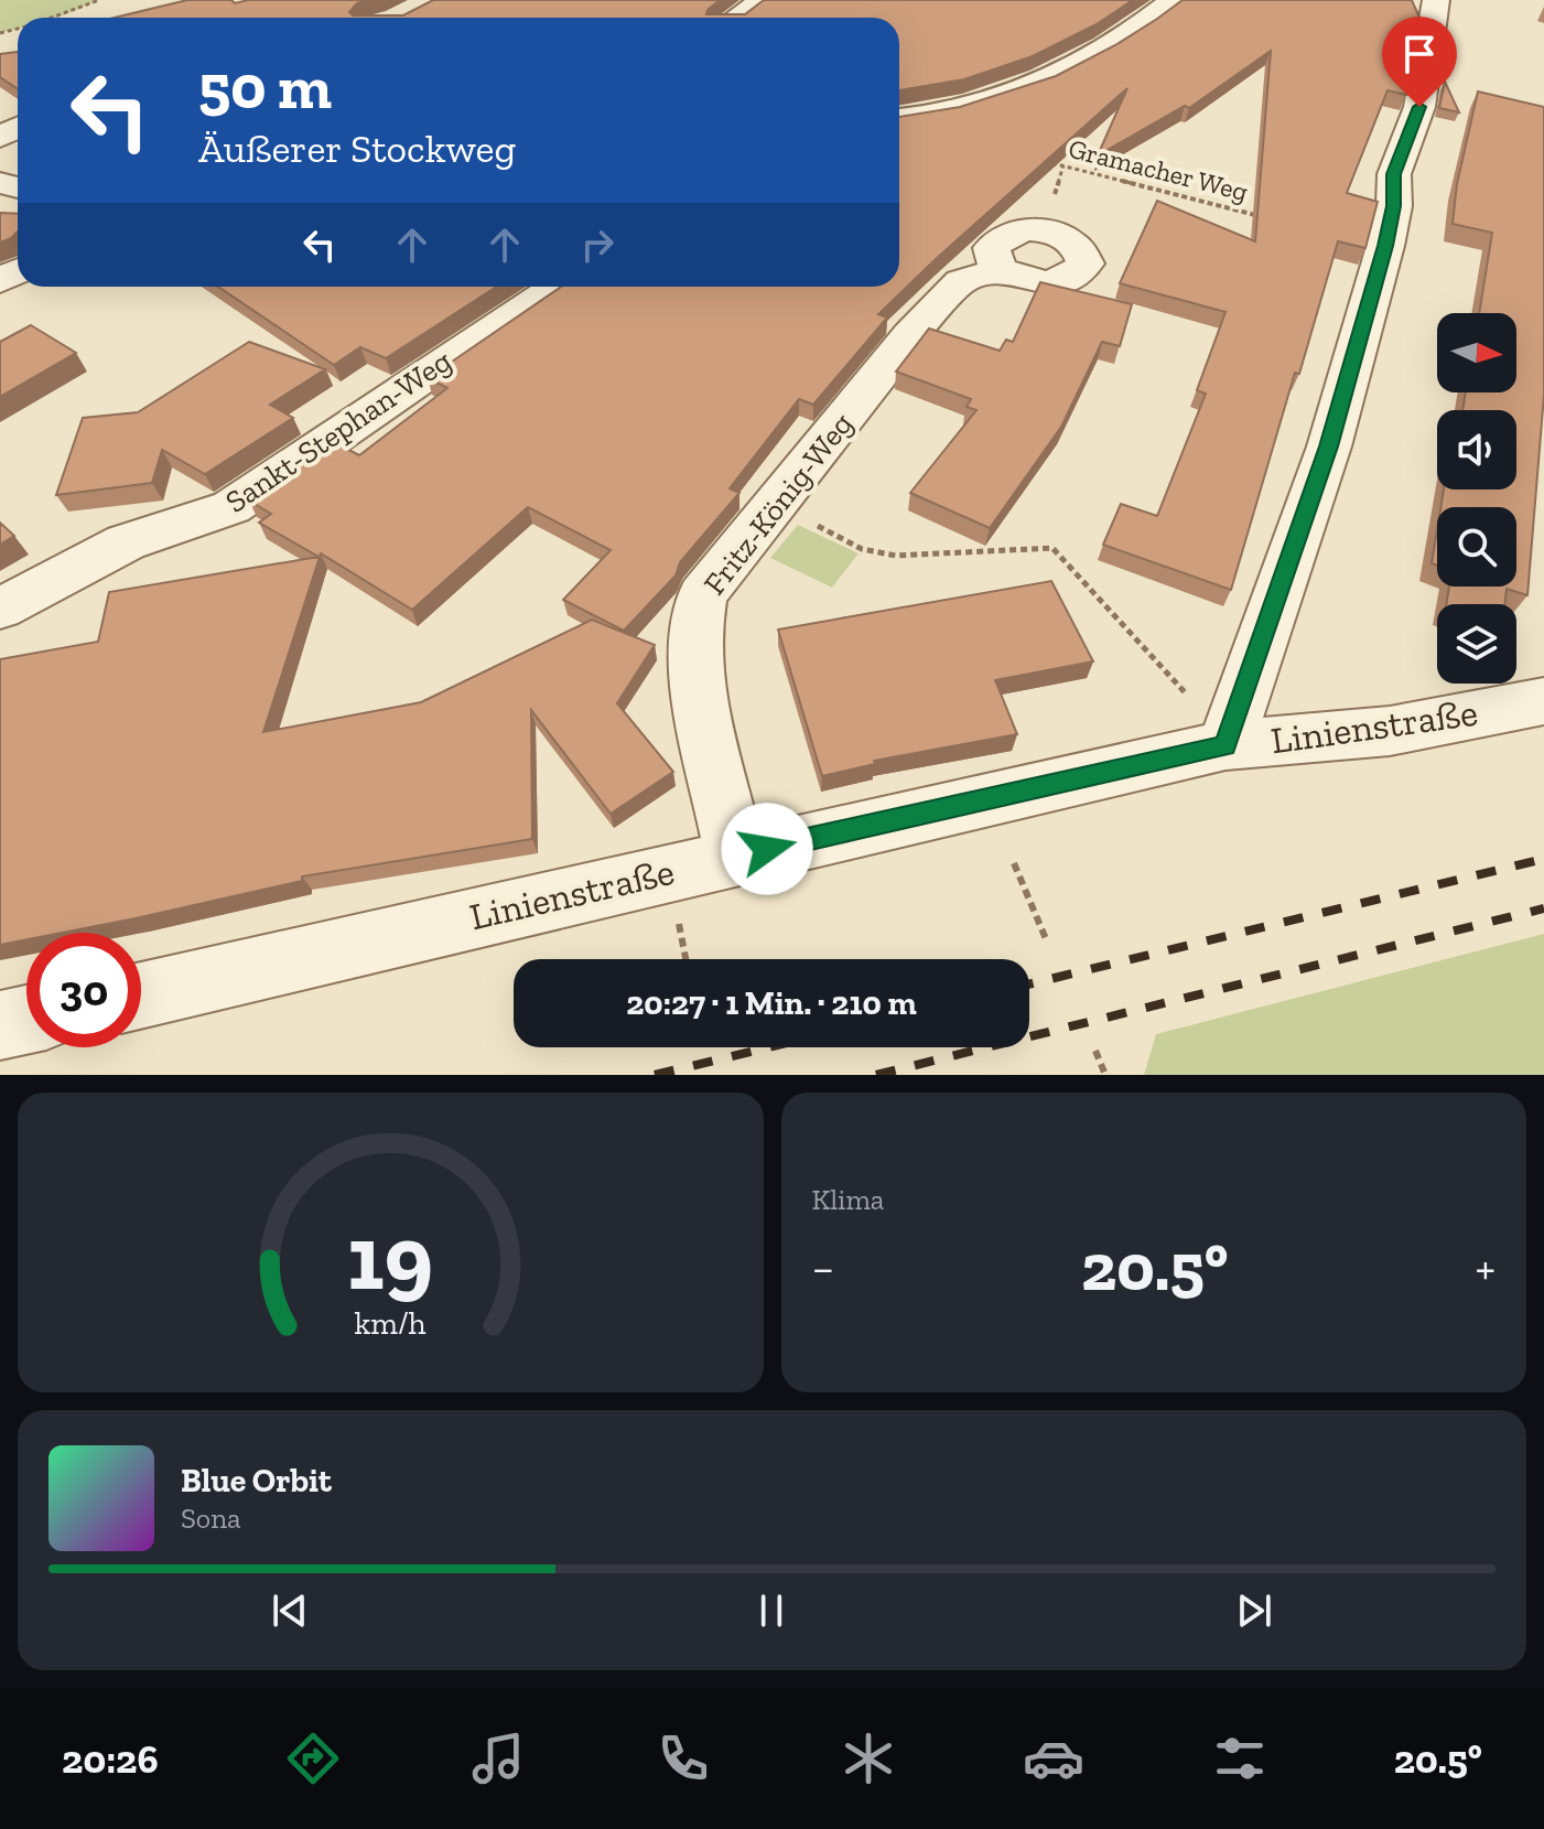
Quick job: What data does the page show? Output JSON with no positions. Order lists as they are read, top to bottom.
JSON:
{
  "streets": {
    "street": ["Sankt-Stephan-Weg", "Fritz-König-Weg", "Linienstraße"],
    "path": ["Gramacher Weg"]
  },
  "crossings": [
    ["Fritz-König-Weg", "Linienstraße"]
  ],
  "north": "right",
  "page": {
    "turn": ["50 m", "Äußerer Stockweg"],
    "limit": "30",
    "trip": "20:27 · 1 Min. · 210 m",
    "tile": "Klima",
    "heat": ["−", "20.5°", "+"],
    "song": ["Blue Orbit", "Sona"],
    "tabs": ["20:26", "20.5°"],
    "gauge": ["19", "km/h"]
  }
}
